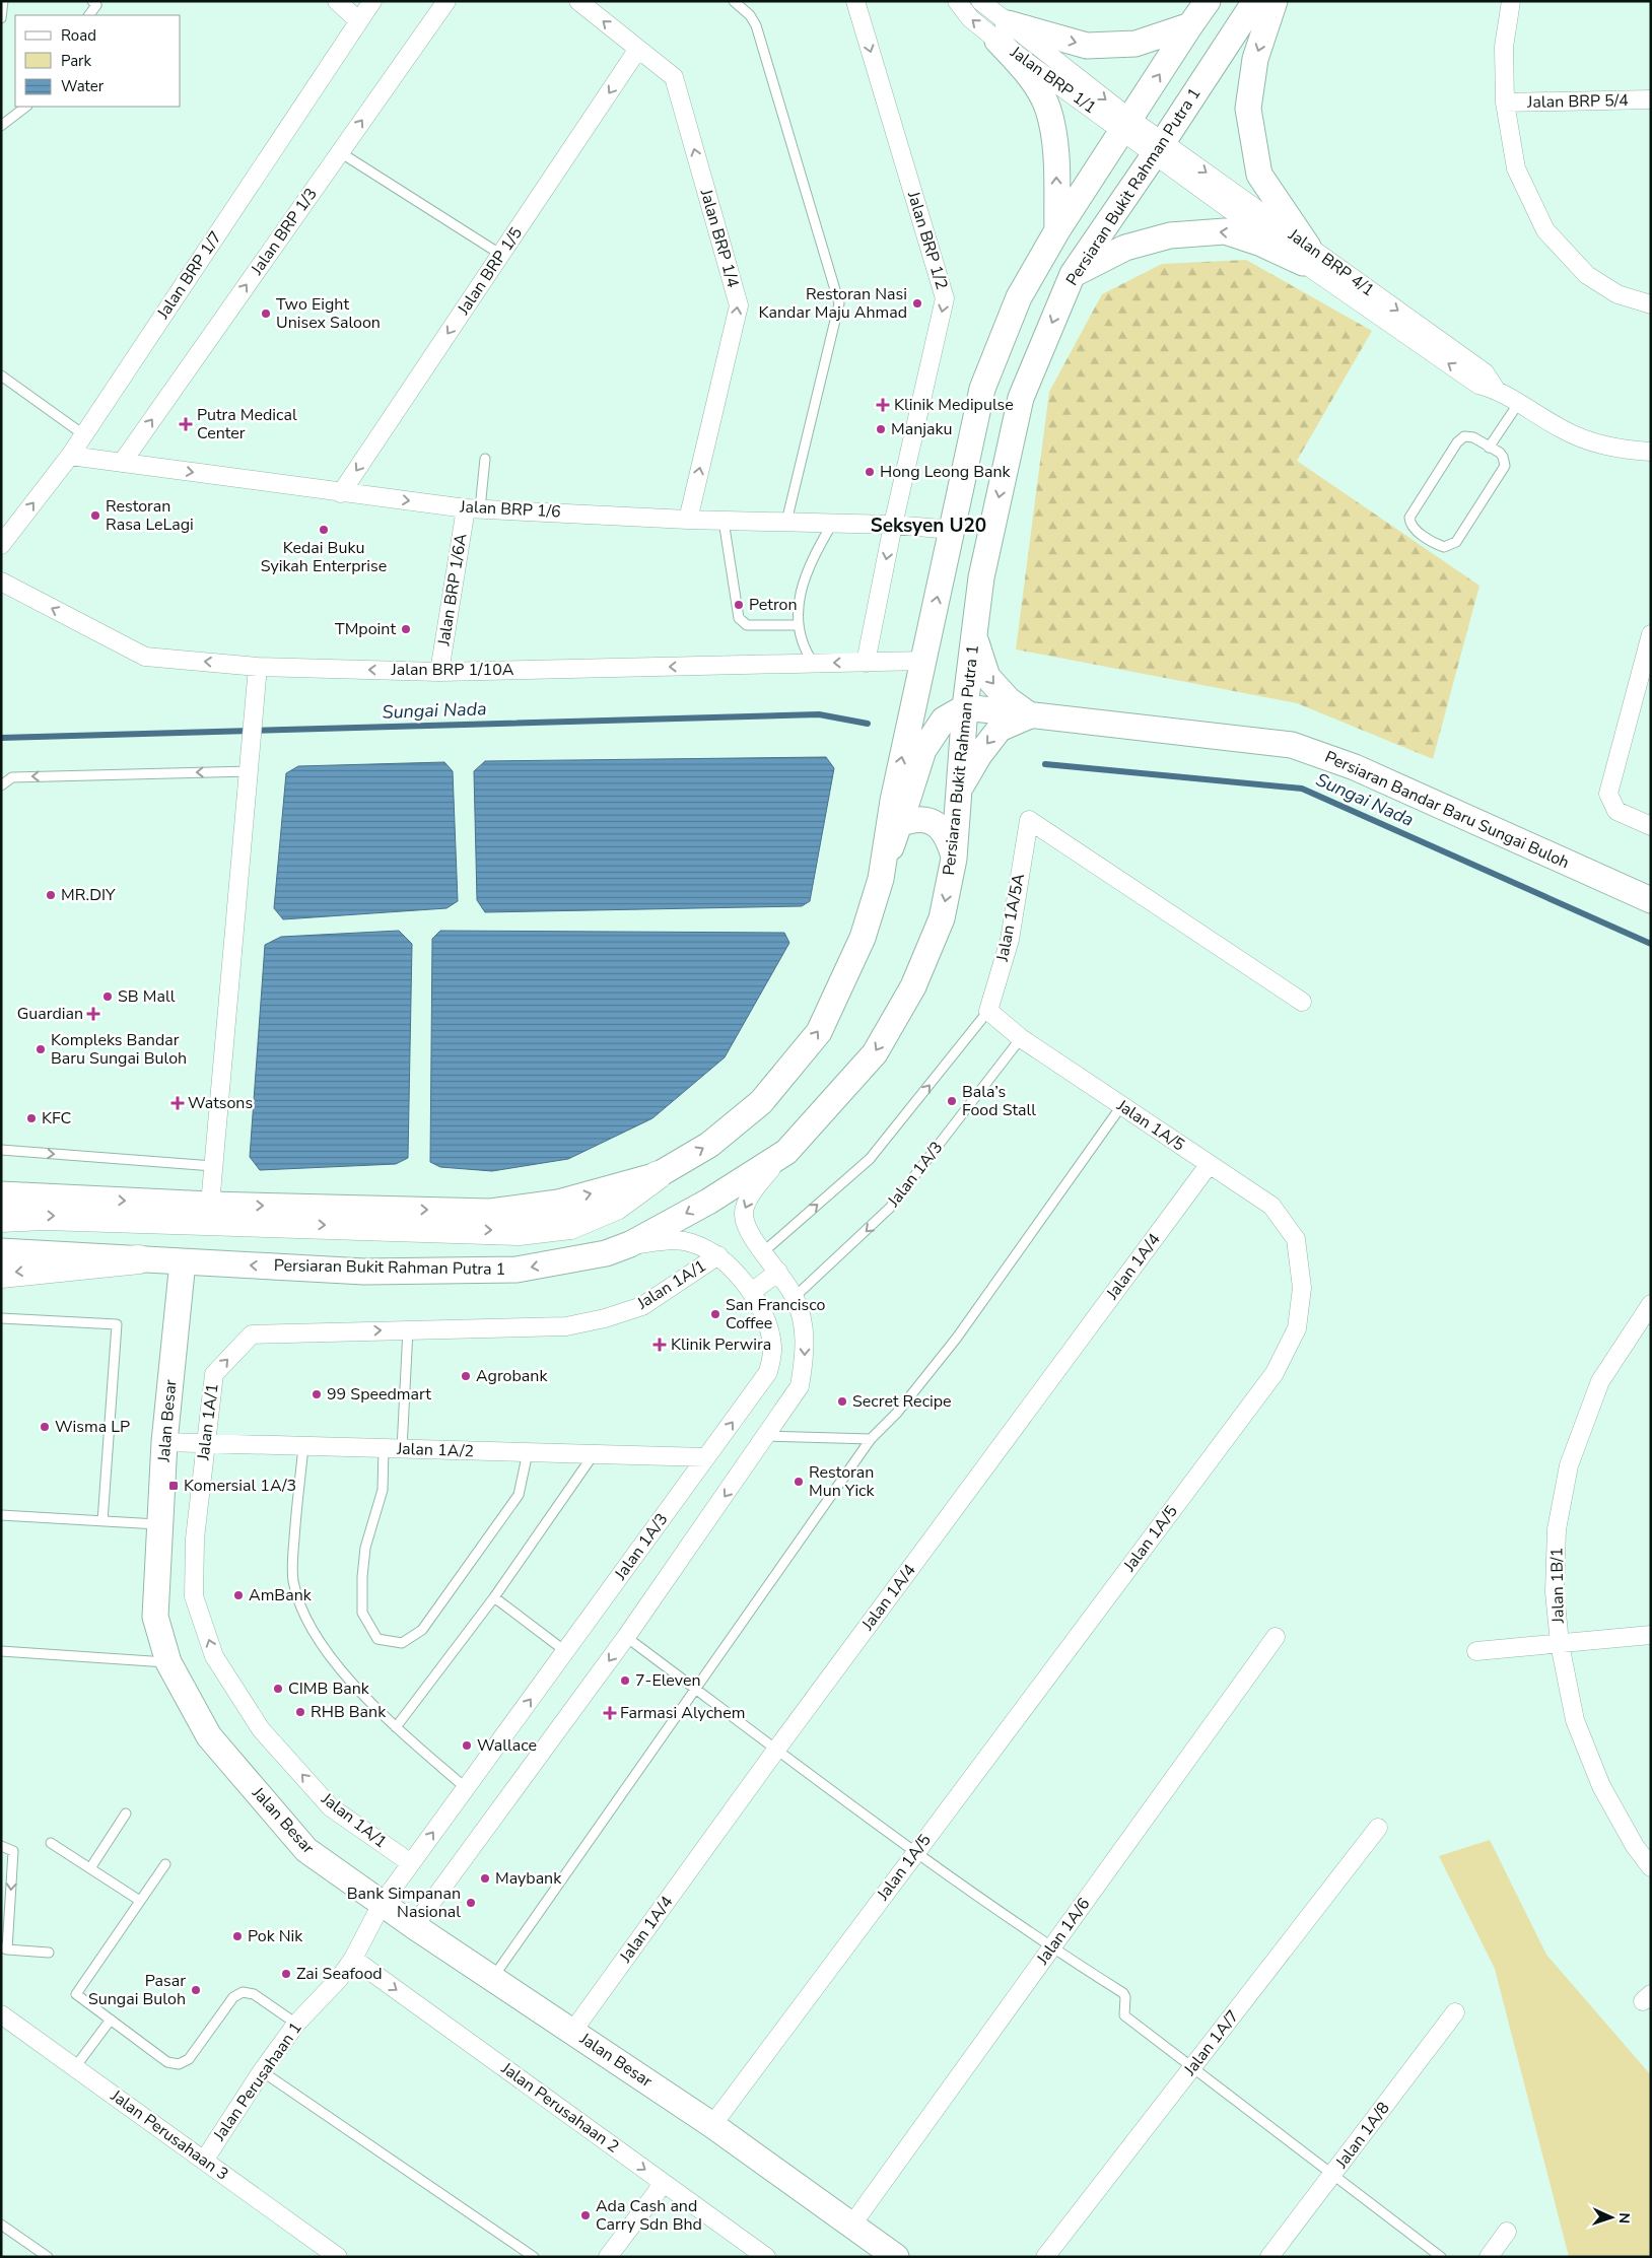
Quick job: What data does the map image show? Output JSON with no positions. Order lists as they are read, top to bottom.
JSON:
{
  "streets": {
    "main road": ["Persiaran Bukit Rahman Putra 1", "Persiaran Bandar Baru Sungai Buloh", "Jalan Besar"],
    "street": [
      "Jalan BRP 1/1",
      "Jalan BRP 5/4",
      "Jalan BRP 1/3",
      "Jalan BRP 1/4",
      "Jalan BRP 1/2",
      "Jalan BRP 4/1",
      "Jalan BRP 1/5",
      "Jalan BRP 1/7",
      "Jalan BRP 1/6",
      "Jalan BRP 1/6A",
      "Jalan BRP 1/10A",
      "Jalan 1A/5A",
      "Jalan 1A/5",
      "Jalan 1A/3",
      "Jalan 1A/4",
      "Jalan 1A/1",
      "Jalan 1A/2",
      "Jalan 1B/1",
      "Jalan 1A/6",
      "Jalan 1A/7",
      "Jalan Perusahaan 1",
      "Jalan Perusahaan 2",
      "Jalan Perusahaan 3",
      "Jalan 1A/8"
    ]
  },
  "crossings": [
    ["Jalan BRP 1/1", "Persiaran Bukit Rahman Putra 1"],
    ["Jalan BRP 1/1", "Jalan BRP 4/1"],
    ["Persiaran Bukit Rahman Putra 1", "Jalan BRP 4/1"],
    ["Persiaran Bukit Rahman Putra 1", "Persiaran Bandar Baru Sungai Buloh"],
    ["Persiaran Bukit Rahman Putra 1", "Jalan 1A/3"],
    ["Persiaran Bukit Rahman Putra 1", "Jalan Besar"],
    ["Jalan BRP 1/3", "Jalan BRP 1/6"],
    ["Jalan BRP 1/4", "Jalan BRP 1/5"],
    ["Jalan BRP 1/4", "Jalan BRP 1/6"],
    ["Jalan BRP 1/2", "Jalan BRP 1/6"],
    ["Jalan BRP 1/2", "Jalan BRP 1/10A"],
    ["Jalan BRP 1/5", "Jalan BRP 1/6"],
    ["Jalan BRP 1/7", "Jalan BRP 1/6"],
    ["Jalan BRP 1/6", "Jalan BRP 1/6A"],
    ["Jalan BRP 1/6A", "Jalan BRP 1/10A"],
    ["Jalan 1A/5A", "Jalan 1A/5"],
    ["Jalan 1A/5", "Jalan 1A/3"],
    ["Jalan 1A/5", "Jalan 1A/4"],
    ["Jalan 1A/5", "Jalan Besar"],
    ["Jalan 1A/3", "Jalan 1A/1"],
    ["Jalan 1A/3", "Jalan Besar"],
    ["Jalan 1A/3", "Jalan 1A/2"],
    ["Jalan 1A/3", "Jalan Perusahaan 1"],
    ["Jalan 1A/4", "Jalan Besar"],
    ["Jalan 1A/1", "Jalan 1A/2"],
    ["Jalan Besar", "Jalan 1A/2"],
    ["Jalan Besar", "Jalan 1A/6"],
    ["Jalan Besar", "Jalan Perusahaan 1"],
    ["Jalan Perusahaan 1", "Jalan Perusahaan 2"],
    ["Jalan Perusahaan 1", "Jalan Perusahaan 3"]
  ],
  "one_way": [
    "Persiaran Bukit Rahman Putra 1",
    "Jalan BRP 1/3",
    "Jalan BRP 1/4",
    "Jalan BRP 1/2",
    "Jalan BRP 1/5",
    "Jalan BRP 1/6",
    "Jalan BRP 1/10A",
    "Jalan 1A/5A",
    "Jalan Perusahaan 2"
  ],
  "districts": ["Seksyen U20"],
  "water": ["Sungai Nada"],
  "places": {
    "other": [
      "Restoran Nasi Kandar Maju Ahmad",
      "Two Eight Unisex Saloon",
      "Manjaku",
      "Hong Leong Bank",
      "Restoran Rasa LeLagi",
      "Kedai Buku Syikah Enterprise",
      "Petron",
      "TMpoint",
      "MR.DIY",
      "SB Mall",
      "Kompleks Bandar Baru Sungai Buloh",
      "Bala’s Food Stall",
      "KFC",
      "San Francisco Coffee",
      "Agrobank",
      "99 Speedmart",
      "Secret Recipe",
      "Wisma LP",
      "Restoran Mun Yick",
      "AmBank",
      "7-Eleven",
      "CIMB Bank",
      "RHB Bank",
      "Wallace",
      "Maybank",
      "Bank Simpanan Nasional",
      "Pok Nik",
      "Zai Seafood",
      "Pasar Sungai Buloh",
      "Ada Cash and Carry Sdn Bhd"
    ],
    "health": [
      "Klinik Medipulse",
      "Putra Medical Center",
      "Guardian",
      "Watsons",
      "Klinik Perwira",
      "Farmasi Alychem"
    ],
    "transit": ["Komersial 1A/3"]
  },
  "legend": ["Road", "Park", "Water"],
  "north": "right"
}
